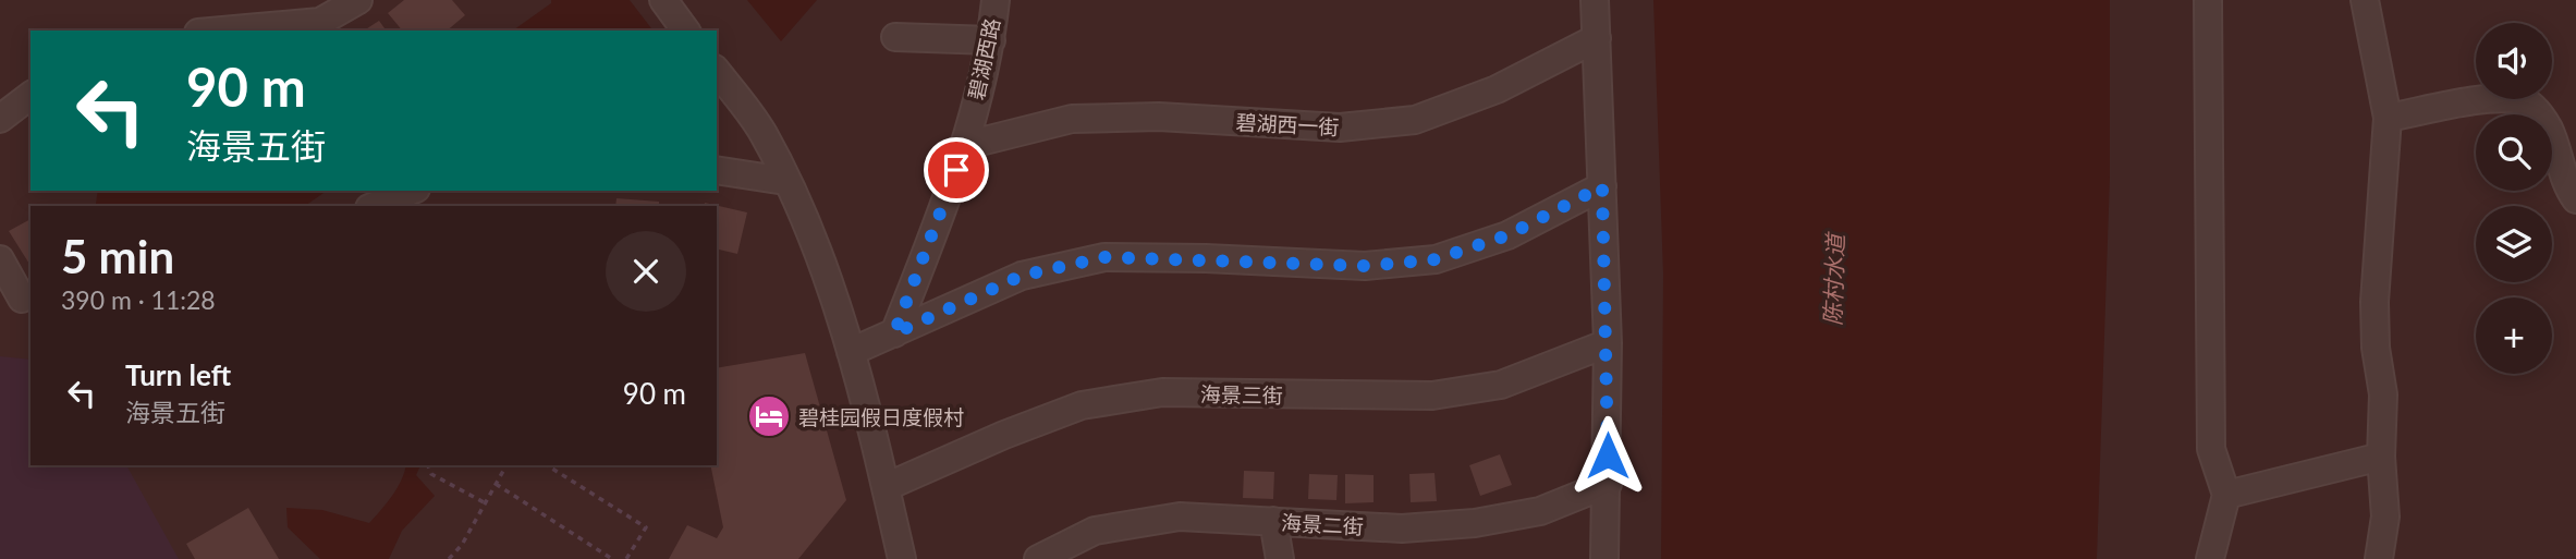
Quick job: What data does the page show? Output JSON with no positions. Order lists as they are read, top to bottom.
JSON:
{
  "streets": {
    "street": [
      "碧湖西路",
      "碧湖西一街",
      "海景三街",
      "海景二街"
    ]
  },
  "crossings": [
    ["碧湖西路", "碧湖西一街"]
  ],
  "water": ["陈村水道"],
  "places": {
    "hotel": ["碧桂园假日度假村"]
  },
  "page": {
    "map_buttons": "+",
    "turn": ["90 m", "海景五街"],
    "heading": ["5 min", "390 m · 11:28"],
    "list": [
      {
        "name": "Turn left",
        "note": "海景五街",
        "value": "90 m"
      }
    ]
  }
}
